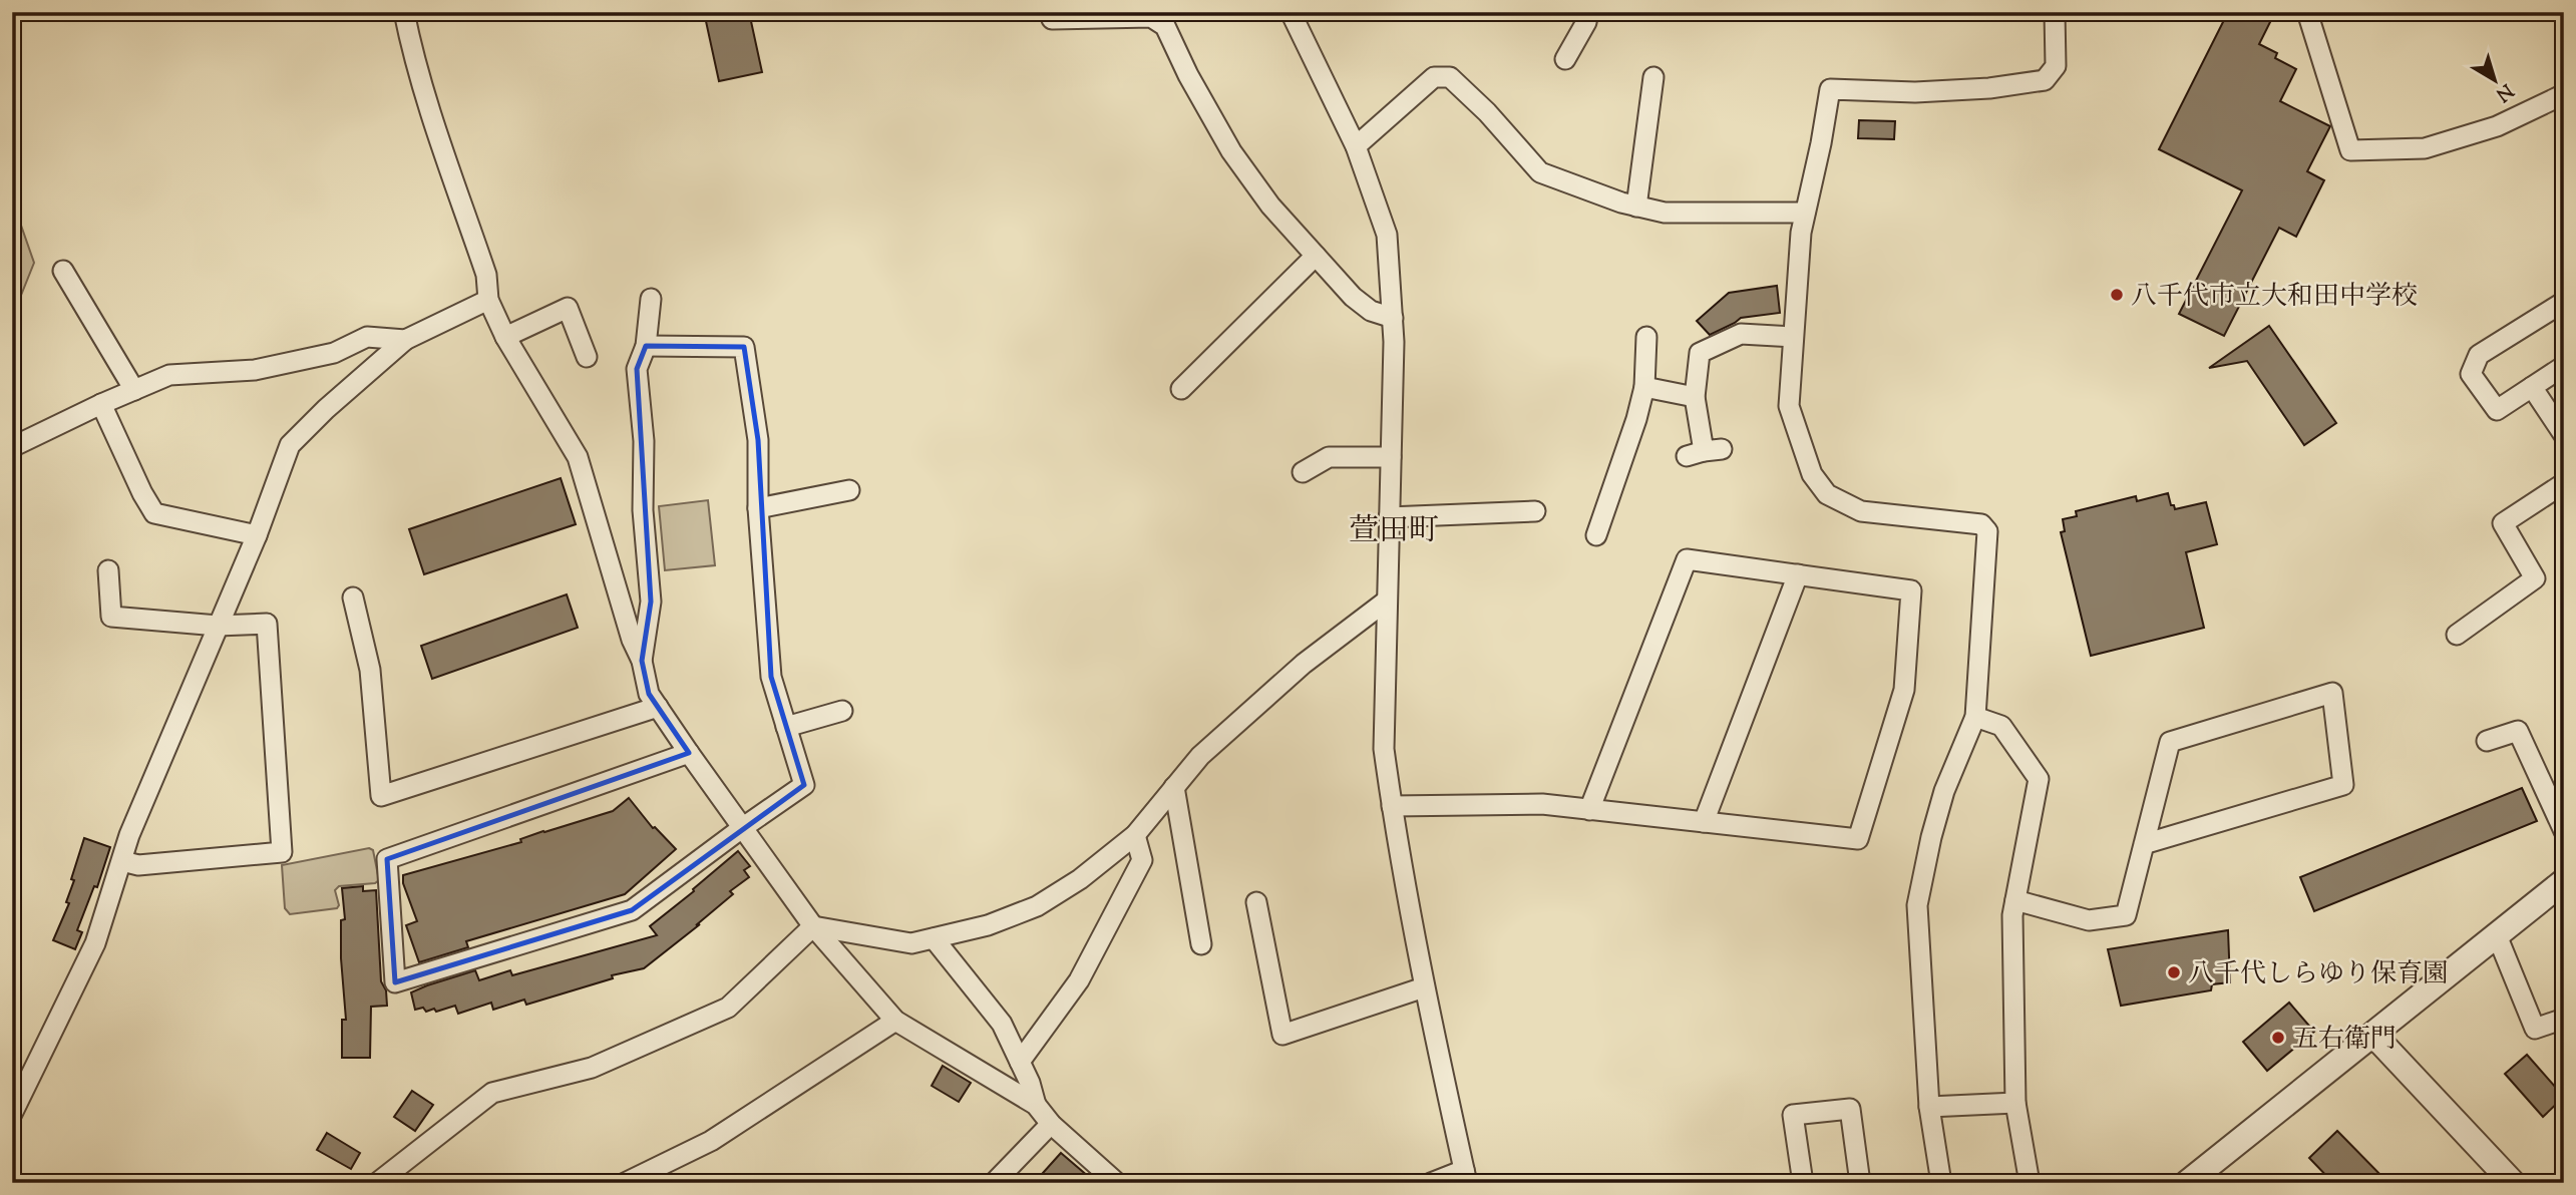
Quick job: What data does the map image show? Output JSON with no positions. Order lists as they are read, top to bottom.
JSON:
{
  "districts": ["萱田町"],
  "places": ["八千代市立大和田中学校", "八千代しらゆり保育園", "五右衛門"],
  "north": "bottom right"
}
